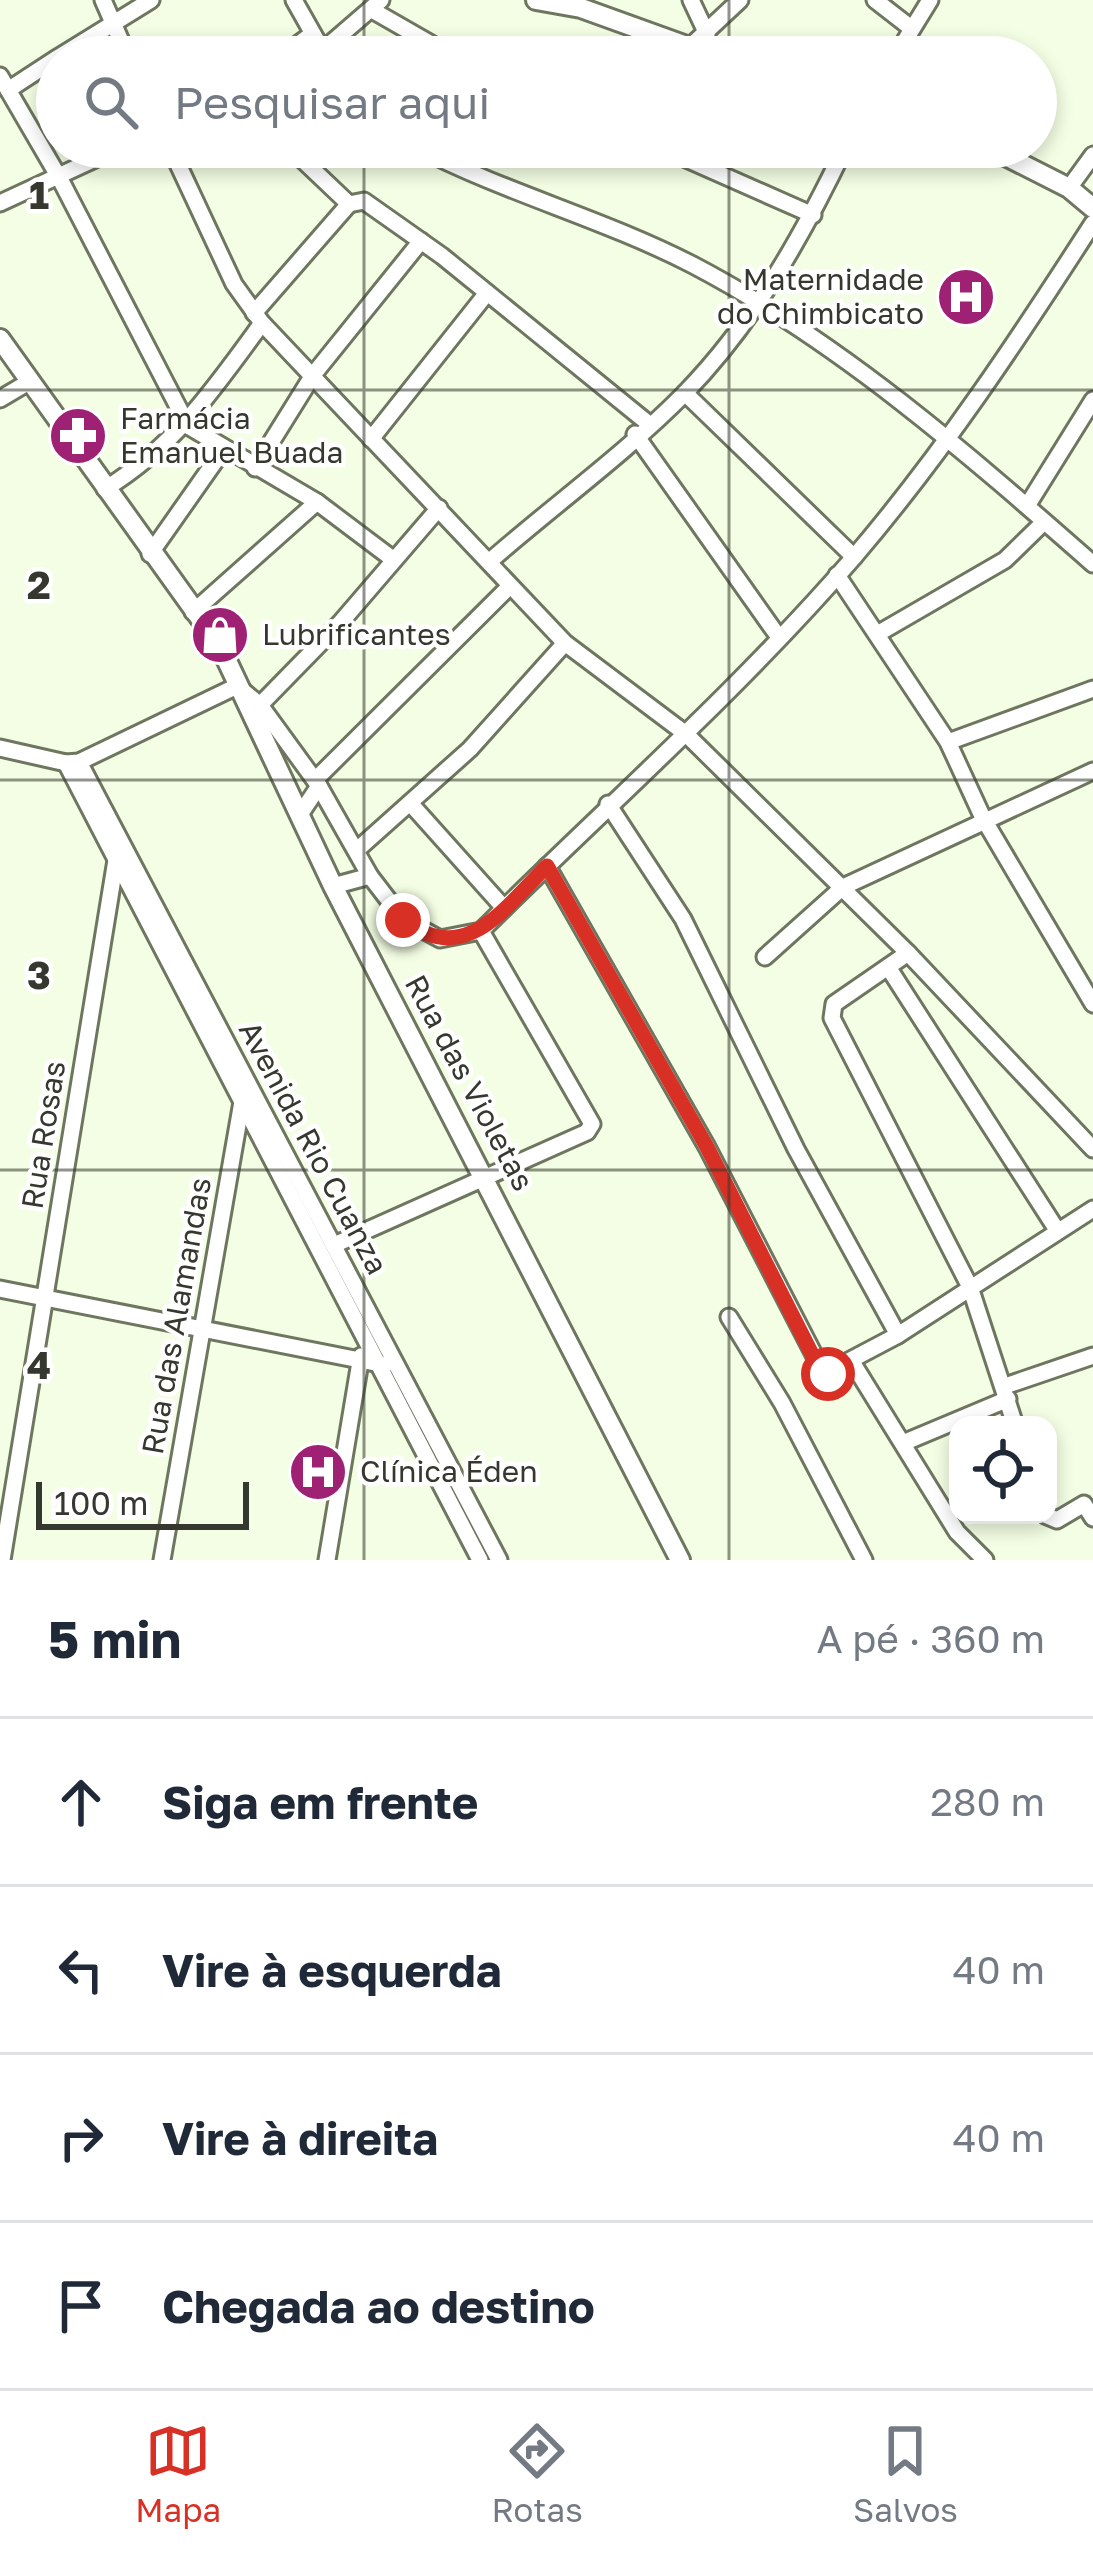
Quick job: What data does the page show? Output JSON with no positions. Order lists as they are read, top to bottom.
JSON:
{
  "streets": {
    "street": [
      "Rua das Violetas",
      "Rua Rosas",
      "Avenida Rio Cuanza",
      "Rua das Alamandas"
    ]
  },
  "crossings": [
    ["Avenida Rio Cuanza", "Rua das Alamandas"]
  ],
  "places": {
    "hospital": ["Maternidade do Chimbicato", "Clínica Éden"],
    "pharmacy": ["Farmácia Emanuel Buada"],
    "shop": ["Lubrificantes"]
  },
  "scale_bar": "100 m",
  "page": {
    "search": "Pesquisar aqui",
    "scale": "100 m",
    "heading": ["5 min", "A pé · 360 m"],
    "list": [
      ["Siga em frente", "280 m"],
      ["Vire à esquerda", "40 m"],
      ["Vire à direita", "40 m"],
      "Chegada ao destino"
    ],
    "nav": ["Mapa", "Rotas", "Salvos"]
  },
  "grid": {
    "rows": [
      "1",
      "2",
      "3",
      "4"
    ]
  }
}
